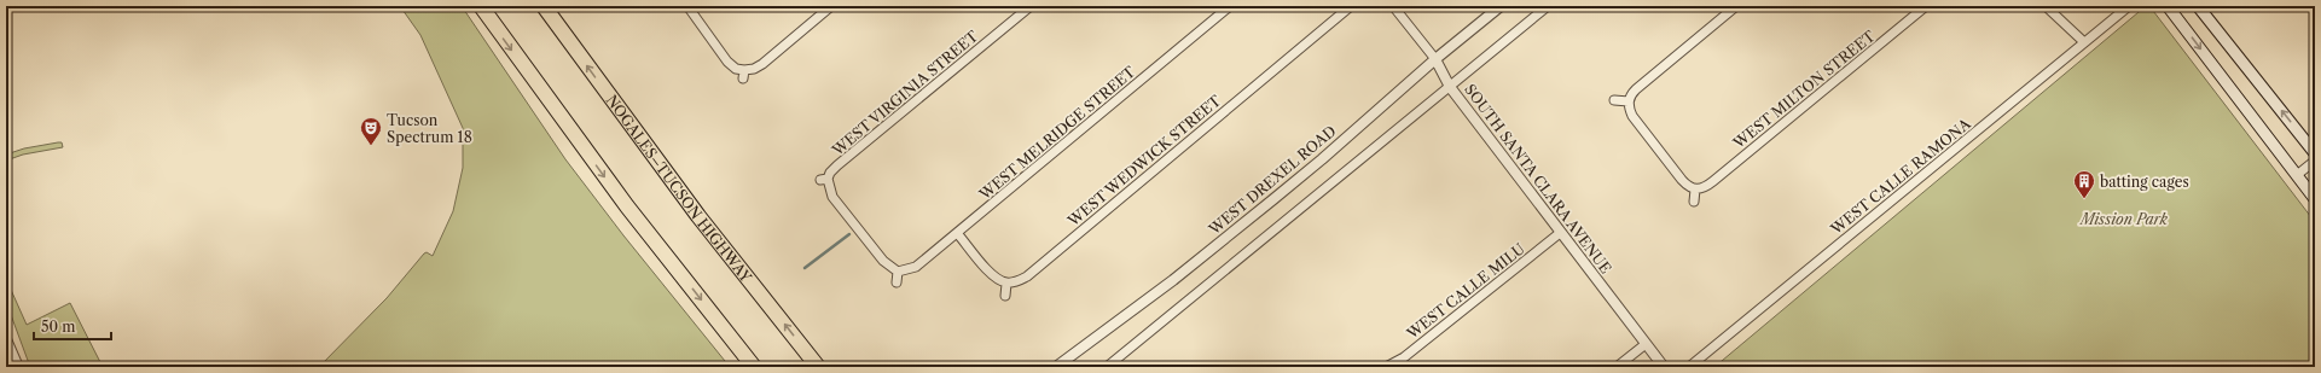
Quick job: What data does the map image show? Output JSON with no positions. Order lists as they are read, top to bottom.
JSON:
{
  "streets": {
    "highway": ["NOGALES–TUCSON HIGHWAY"],
    "street": [
      "WEST MILTON STREET",
      "WEST VIRGINIA STREET",
      "WEST MELRIDGE STREET",
      "WEST WEDWICK STREET",
      "WEST CALLE RAMONA",
      "SOUTH SANTA CLARA AVENUE",
      "WEST DREXEL ROAD",
      "WEST CALLE MILU"
    ]
  },
  "crossings": [
    ["WEST VIRGINIA STREET", "WEST MELRIDGE STREET"],
    ["SOUTH SANTA CLARA AVENUE", "WEST DREXEL ROAD"],
    ["SOUTH SANTA CLARA AVENUE", "WEST CALLE MILU"]
  ],
  "parks": ["Mission Park"],
  "places": {
    "theatre": ["Tucson Spectrum 18"],
    "building": ["batting cages"]
  },
  "scale_bar": "50 m"
}
